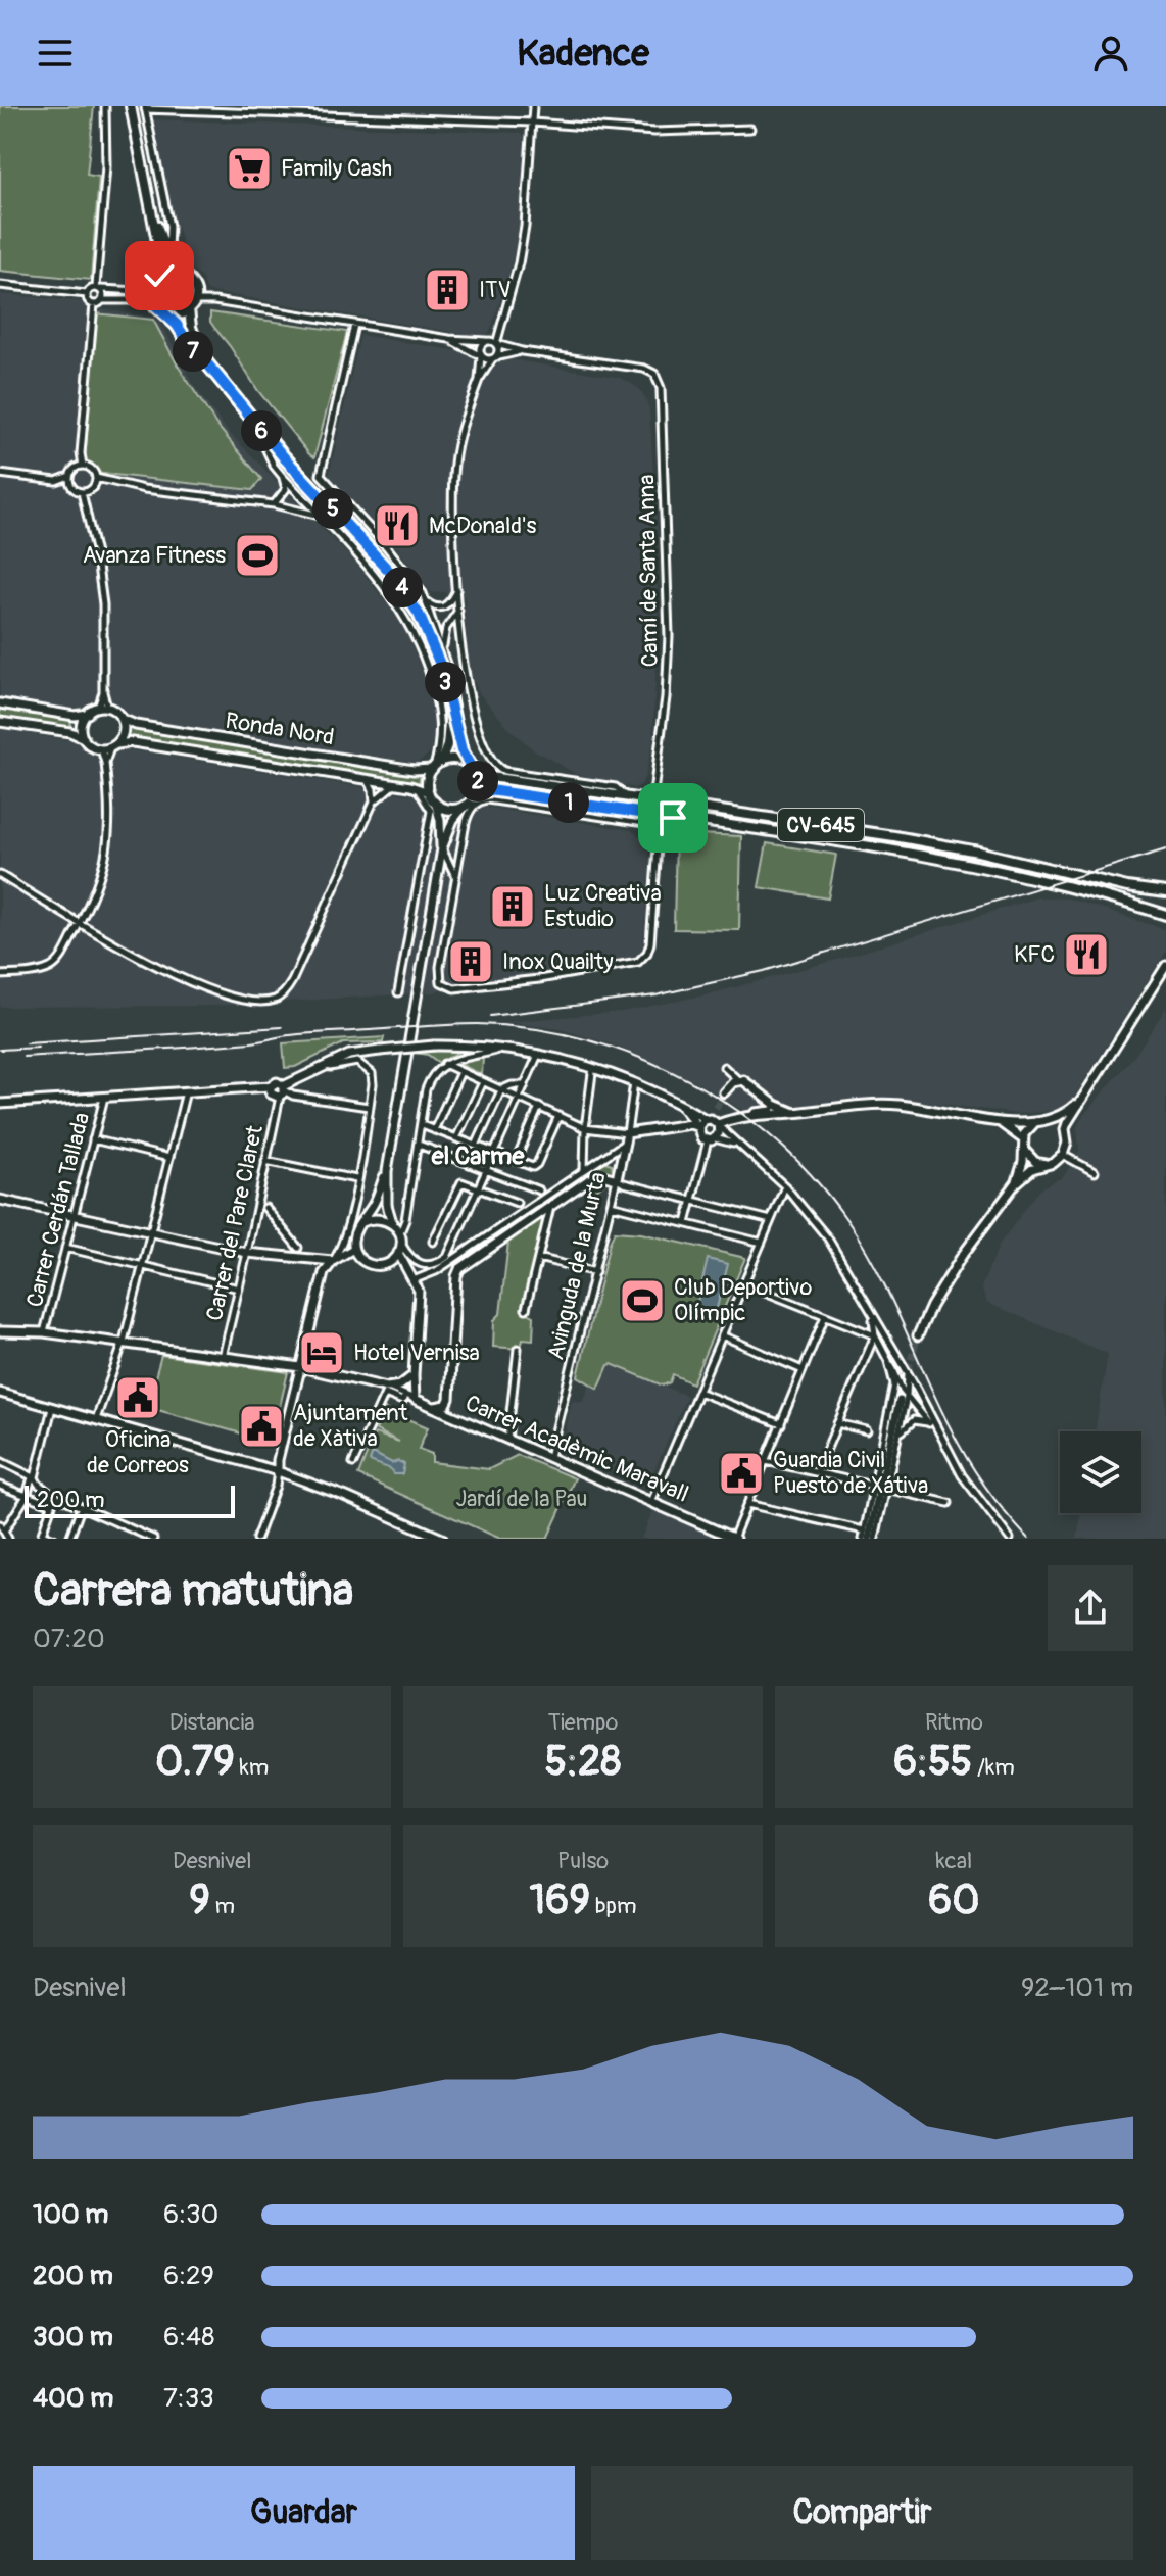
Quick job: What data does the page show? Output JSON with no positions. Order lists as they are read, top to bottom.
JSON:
{
  "streets": {
    "main road": ["CV-645"],
    "street": [
      "Camí de Santa Anna",
      "Ronda Nord",
      "Carrer Cerdán Tallada",
      "Carrer del Pare Claret",
      "Avinguda de la Murta",
      "Carrer Acadèmic Maravall"
    ]
  },
  "crossings": [
    ["Camí de Santa Anna", "CV-645"],
    ["Ronda Nord", "CV-645"],
    ["Avinguda de la Murta", "Carrer Acadèmic Maravall"]
  ],
  "districts": ["el Carme"],
  "parks": ["Jardí de la Pau"],
  "places": {
    "supermarket": ["Family Cash"],
    "building": ["ITV", "Luz Creativa Estudio", "Inox Quailty"],
    "restaurant": ["McDonald's", "KFC"],
    "sports": ["Avanza Fitness", "Club Deportivo Olímpic"],
    "hotel": ["Hotel Vernisa"],
    "public building": ["Oficina de Correos", "Ajuntament de Xàtiva", "Guardia Civil Puesto de Xátiva"]
  },
  "scale_bar": "200 m",
  "page": {
    "header": "Kadence",
    "pins": [
      "7",
      "6",
      "5",
      "4",
      "3",
      "2",
      "1"
    ],
    "scale": "200 m",
    "heading": ["Carrera matutina", "07:20"],
    "stats": [
      ["Distancia", "0.79 km"],
      ["Tiempo", "5:28"],
      ["Ritmo", "6:55 /km"],
      ["Desnivel", "9 m"],
      ["Pulso", "169 bpm"],
      ["kcal", "60"]
    ],
    "chart": ["Desnivel", "92–101 m"],
    "list": [
      {
        "name": "100 m",
        "note": "6:30"
      },
      {
        "name": "200 m",
        "note": "6:29"
      },
      {
        "name": "300 m",
        "note": "6:48"
      },
      {
        "name": "400 m",
        "note": "7:33"
      }
    ],
    "buttons": ["Guardar", "Compartir"]
  }
}
